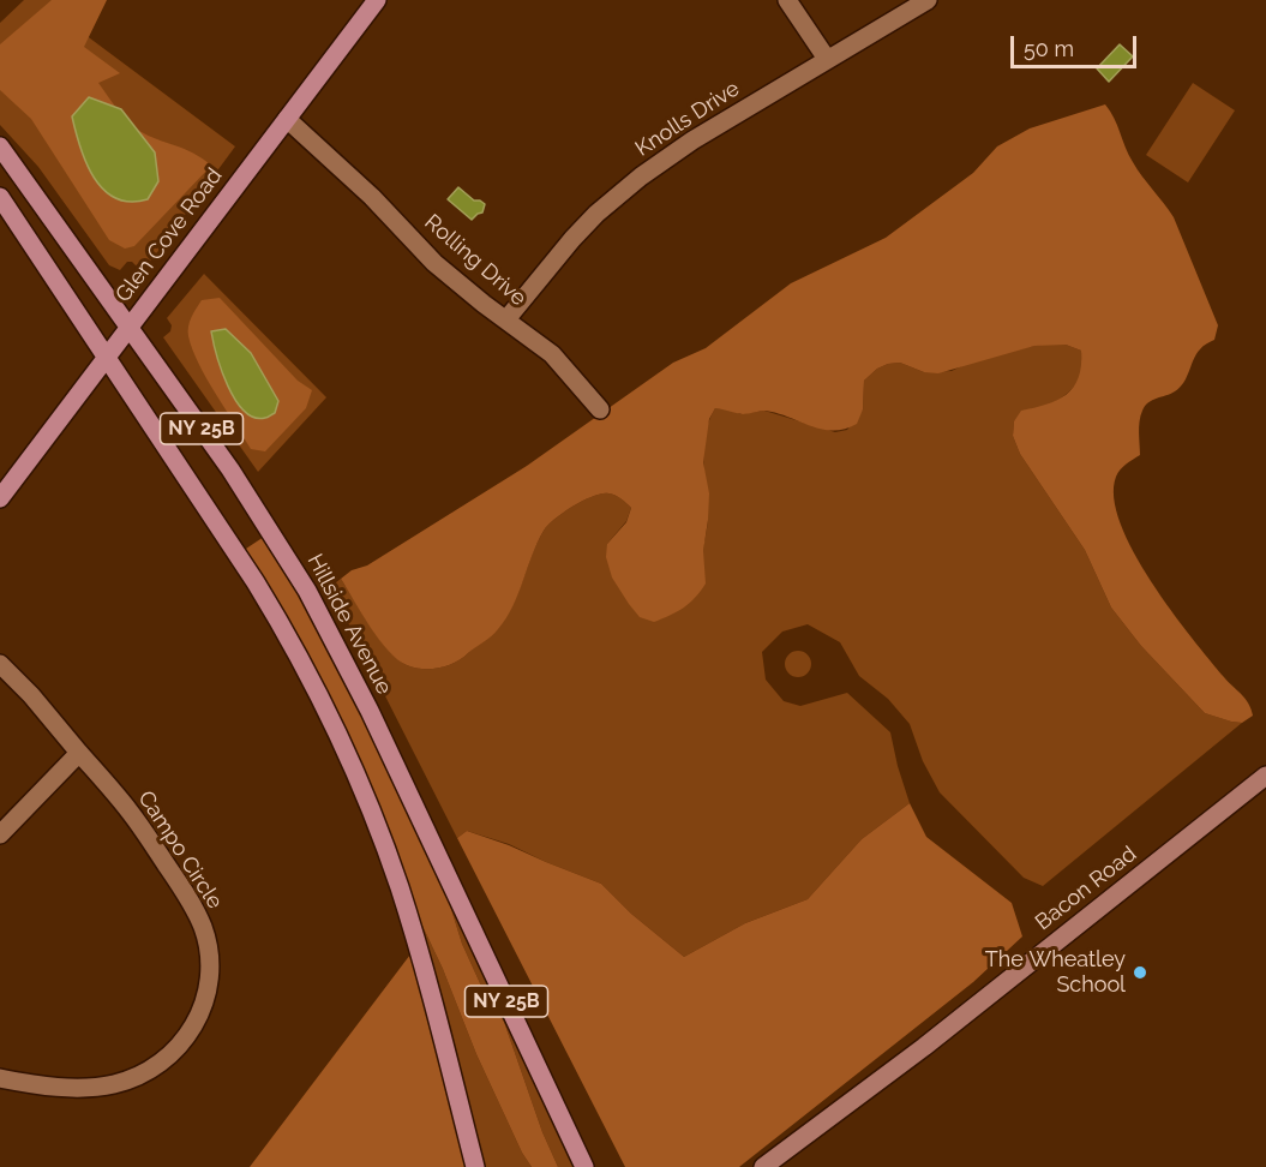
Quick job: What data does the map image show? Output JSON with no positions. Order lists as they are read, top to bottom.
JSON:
{
  "streets": {
    "main road": ["Glen Cove Road", "NY 25B", "Hillside Avenue"],
    "street": [
      "Knolls Drive",
      "Rolling Drive",
      "Campo Circle",
      "Bacon Road"
    ]
  },
  "crossings": [
    ["Knolls Drive", "Rolling Drive"],
    ["Glen Cove Road", "Rolling Drive"],
    ["Glen Cove Road", "NY 25B"],
    ["Glen Cove Road", "Hillside Avenue"]
  ],
  "places": ["The Wheatley School"],
  "scale_bar": "50 m"
}
